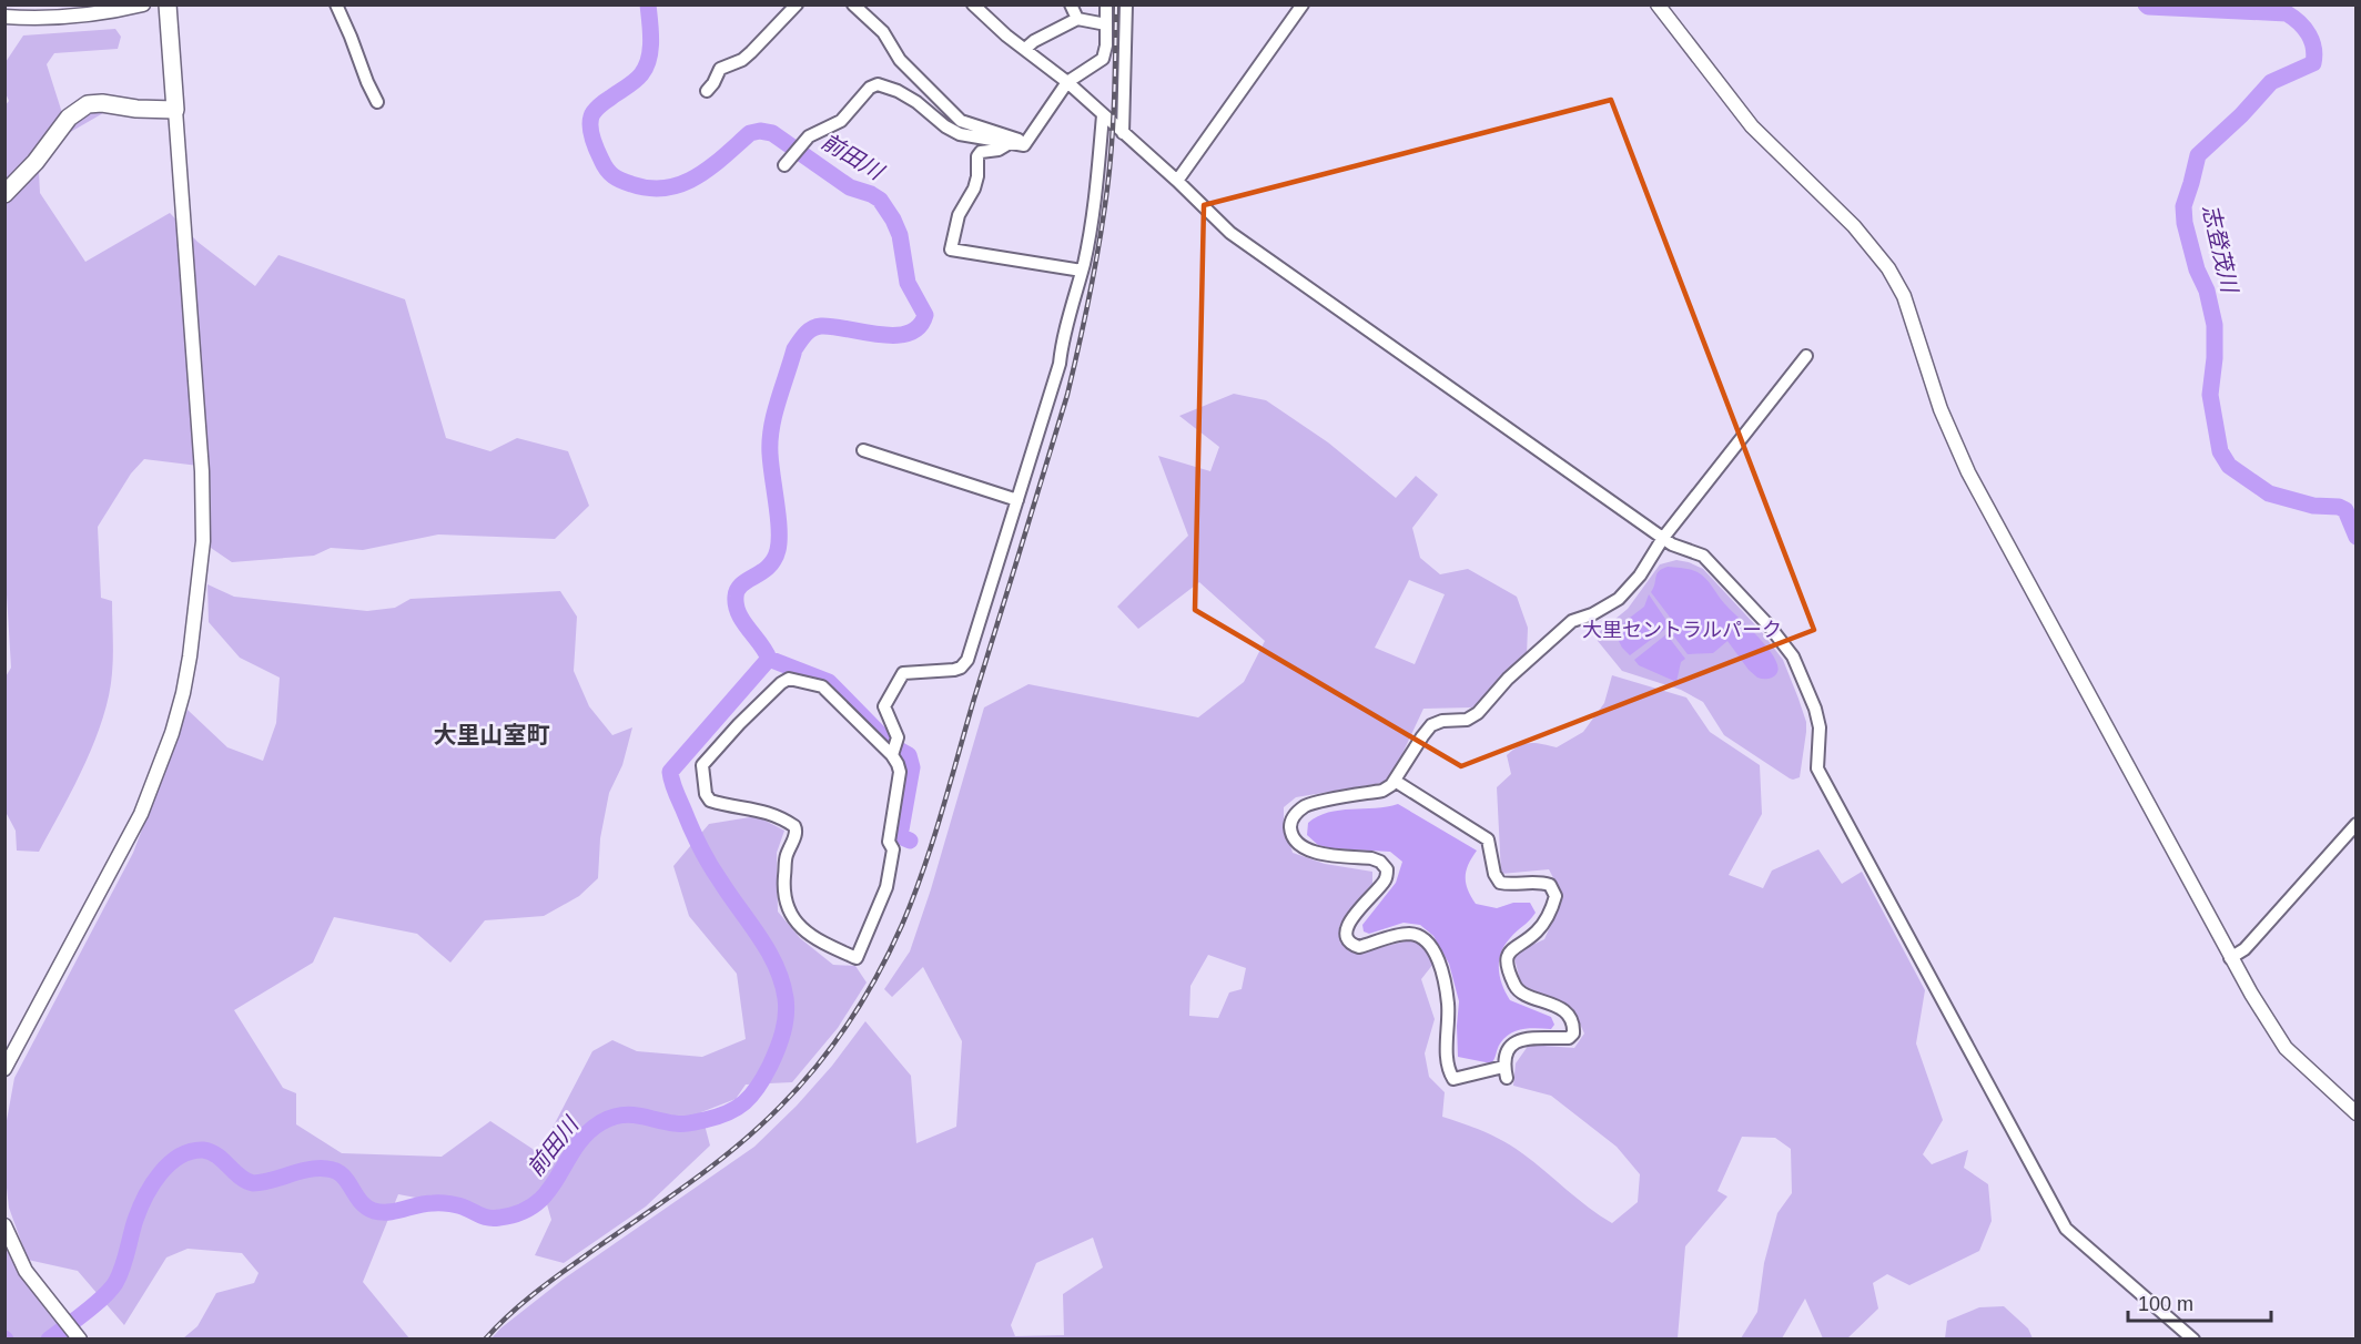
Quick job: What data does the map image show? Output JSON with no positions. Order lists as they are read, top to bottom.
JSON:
{
  "districts": ["大里山室町"],
  "water": ["前田川", "志登茂川"],
  "parks": ["大里セントラルパーク"],
  "scale_bar": "100 m"
}
